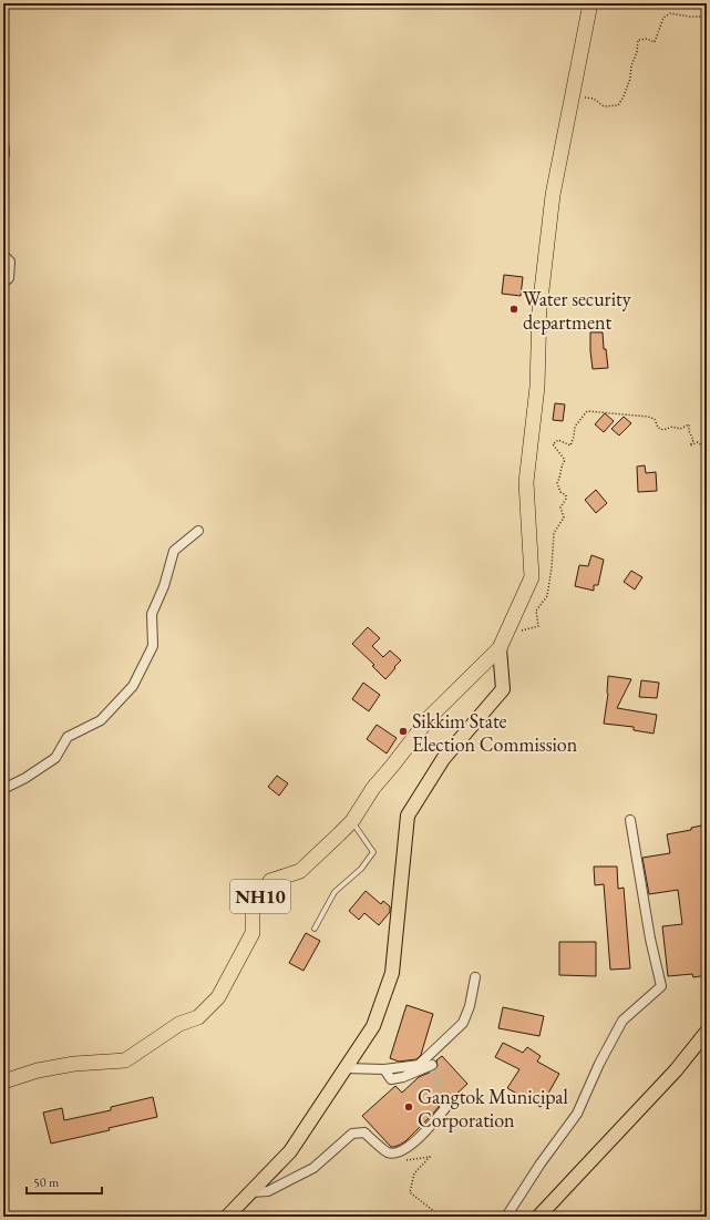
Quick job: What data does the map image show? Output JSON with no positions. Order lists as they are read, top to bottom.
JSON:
{
  "streets": {
    "highway": ["NH10"]
  },
  "places": ["Water security department", "Sikkim State Election Commission", "Gangtok Municipal Corporation"],
  "scale_bar": "50 m"
}
